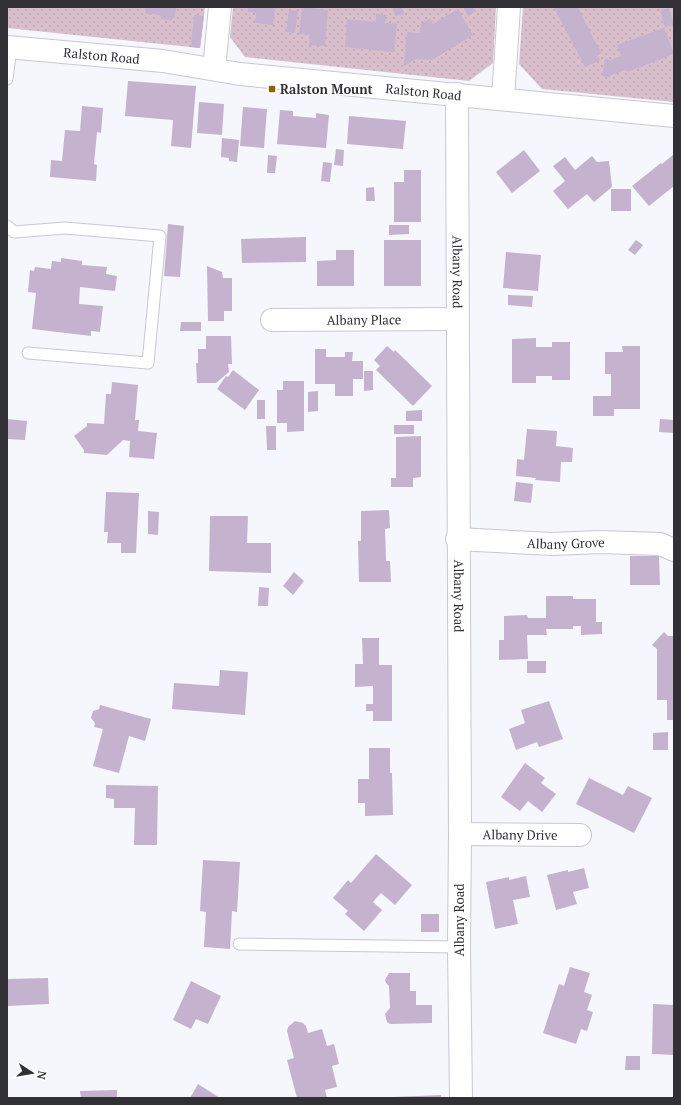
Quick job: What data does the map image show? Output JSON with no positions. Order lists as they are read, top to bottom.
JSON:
{
  "streets": {
    "street": [
      "Ralston Road",
      "Albany Road",
      "Albany Place",
      "Albany Grove",
      "Albany Drive"
    ]
  },
  "crossings": [
    ["Ralston Road", "Albany Road"],
    ["Albany Road", "Albany Place"],
    ["Albany Road", "Albany Grove"],
    ["Albany Road", "Albany Drive"]
  ],
  "places": {
    "transit": ["Ralston Mount"]
  },
  "north": "right"
}
